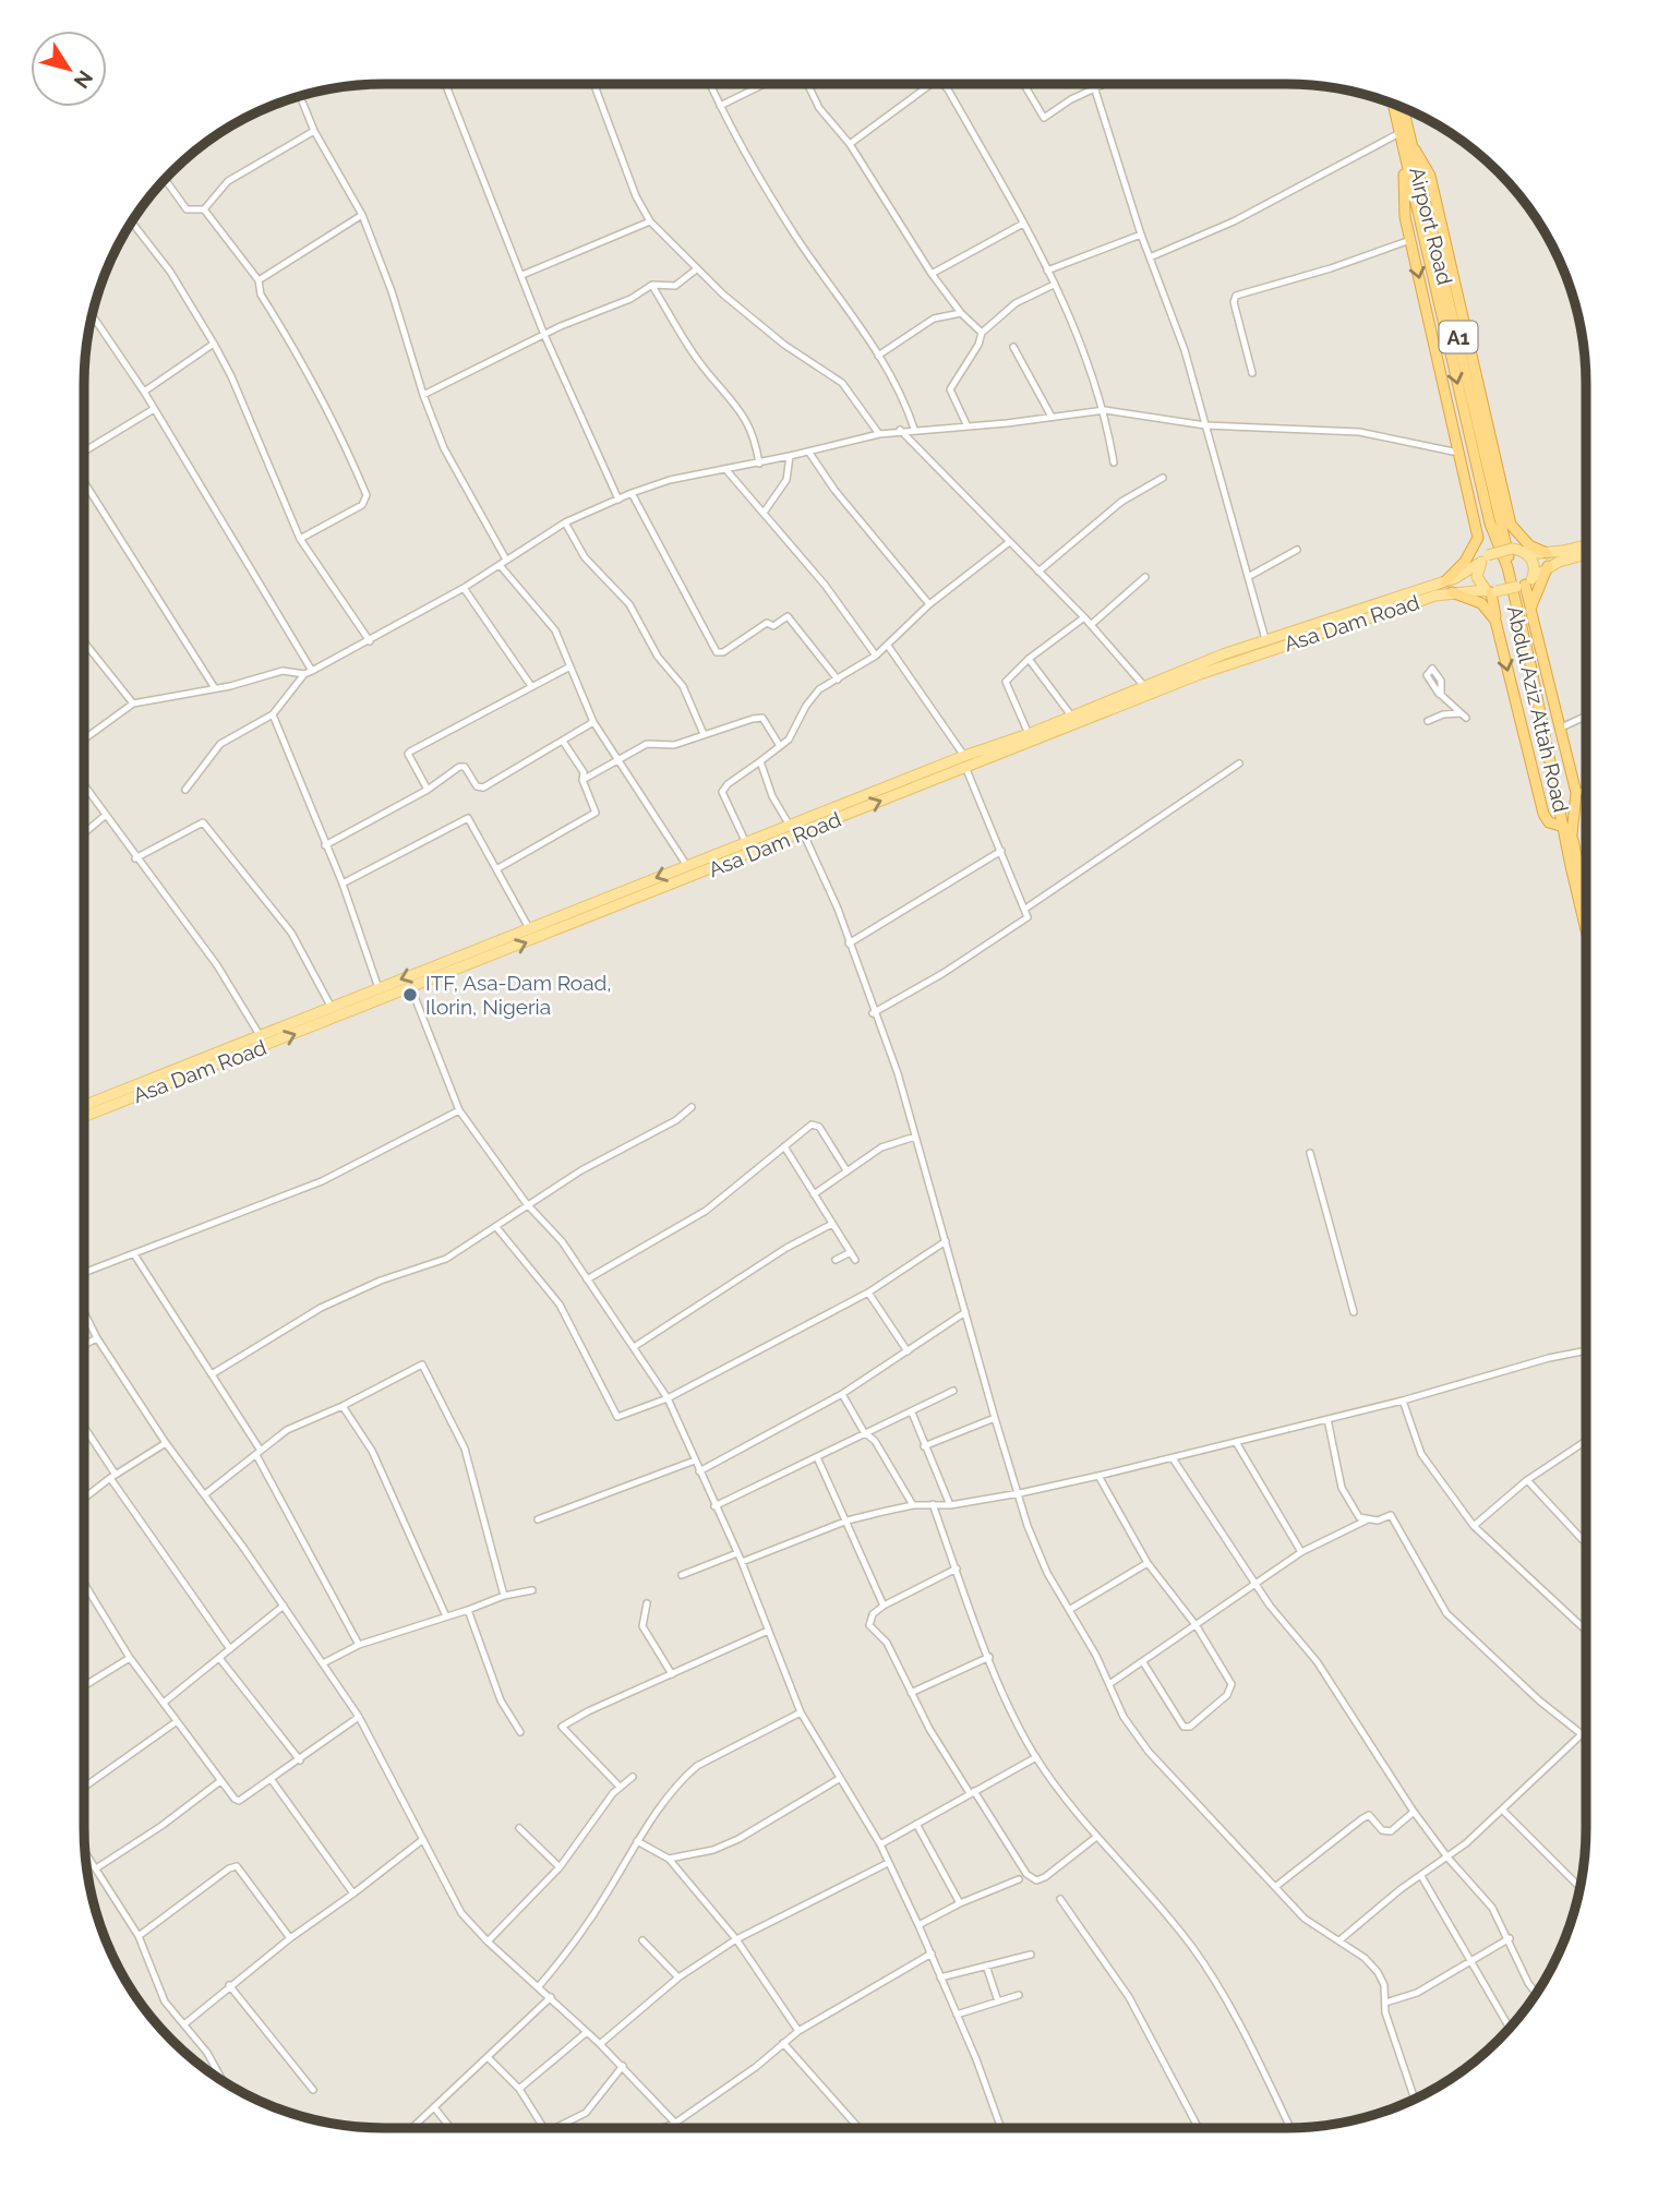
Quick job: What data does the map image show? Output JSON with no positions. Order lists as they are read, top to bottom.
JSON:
{
  "streets": {
    "highway": ["Airport Road", "A1", "Abdul Aziz Attah Road"],
    "main road": ["Asa Dam Road"]
  },
  "crossings": [
    ["Airport Road", "Abdul Aziz Attah Road"]
  ],
  "places": ["ITF, Asa-Dam Road, Ilorin, Nigeria"],
  "north": "bottom right"
}
